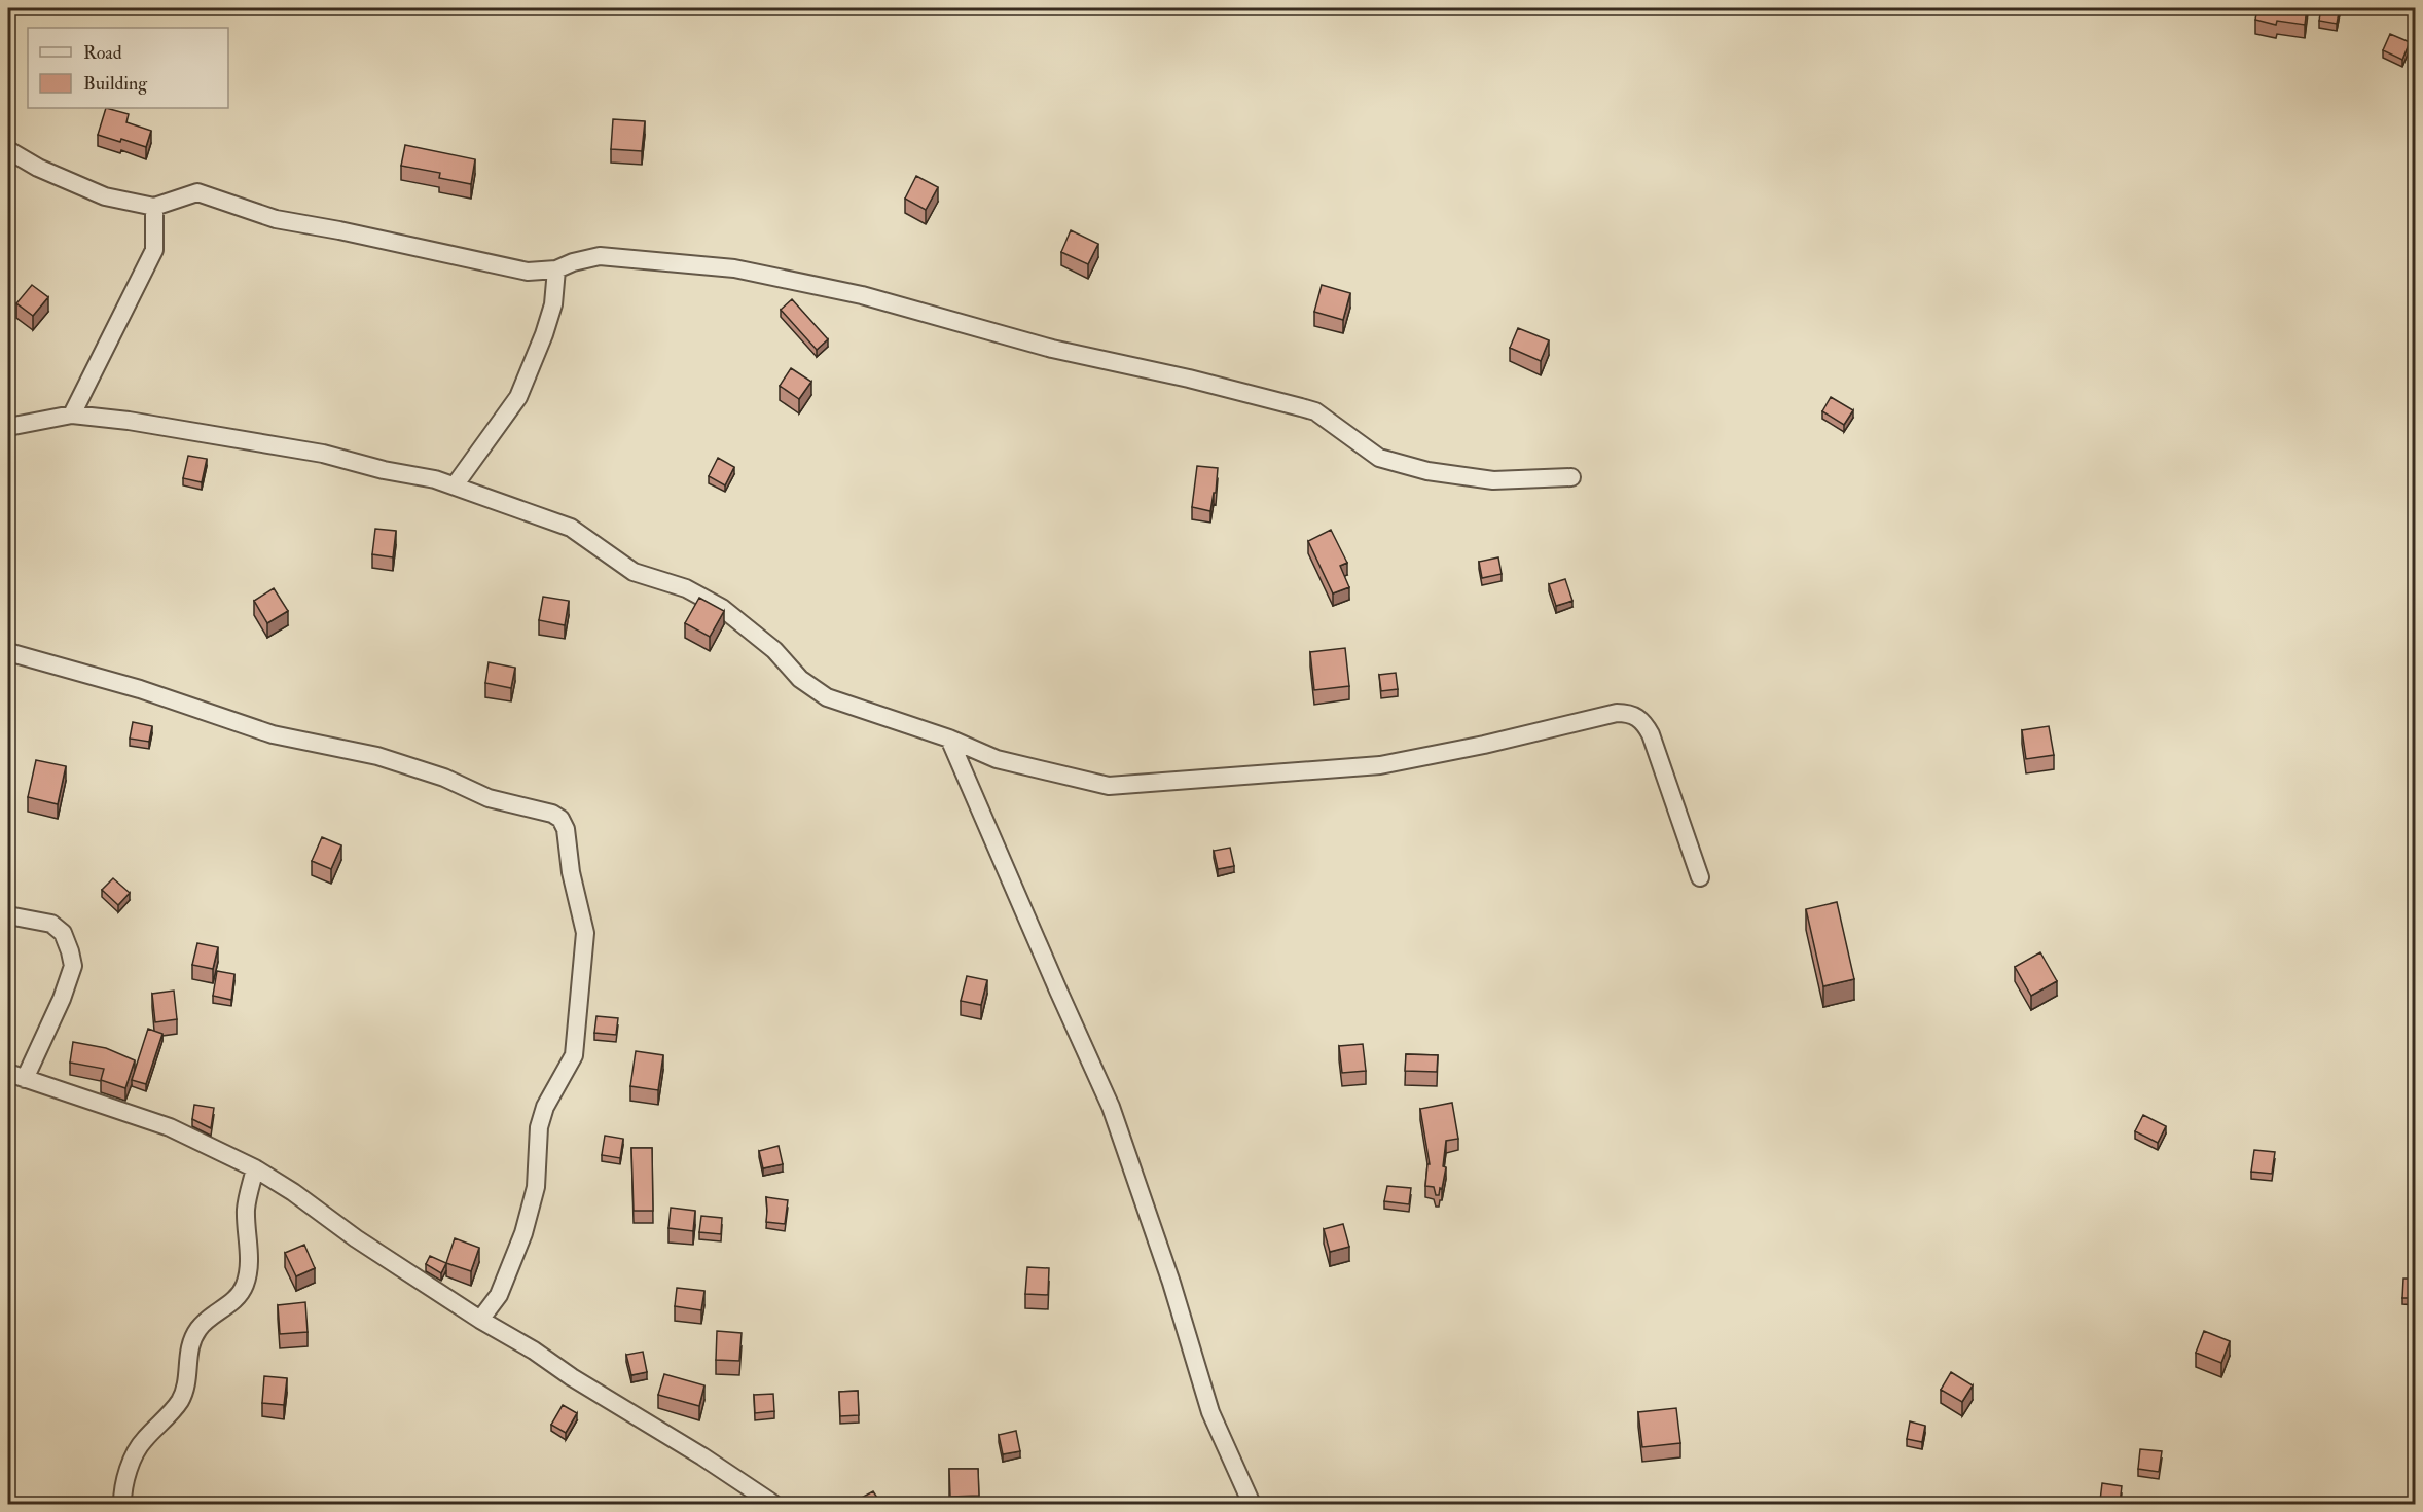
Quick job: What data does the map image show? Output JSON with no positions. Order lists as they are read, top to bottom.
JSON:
{
  "legend": ["Road", "Building"]
}
